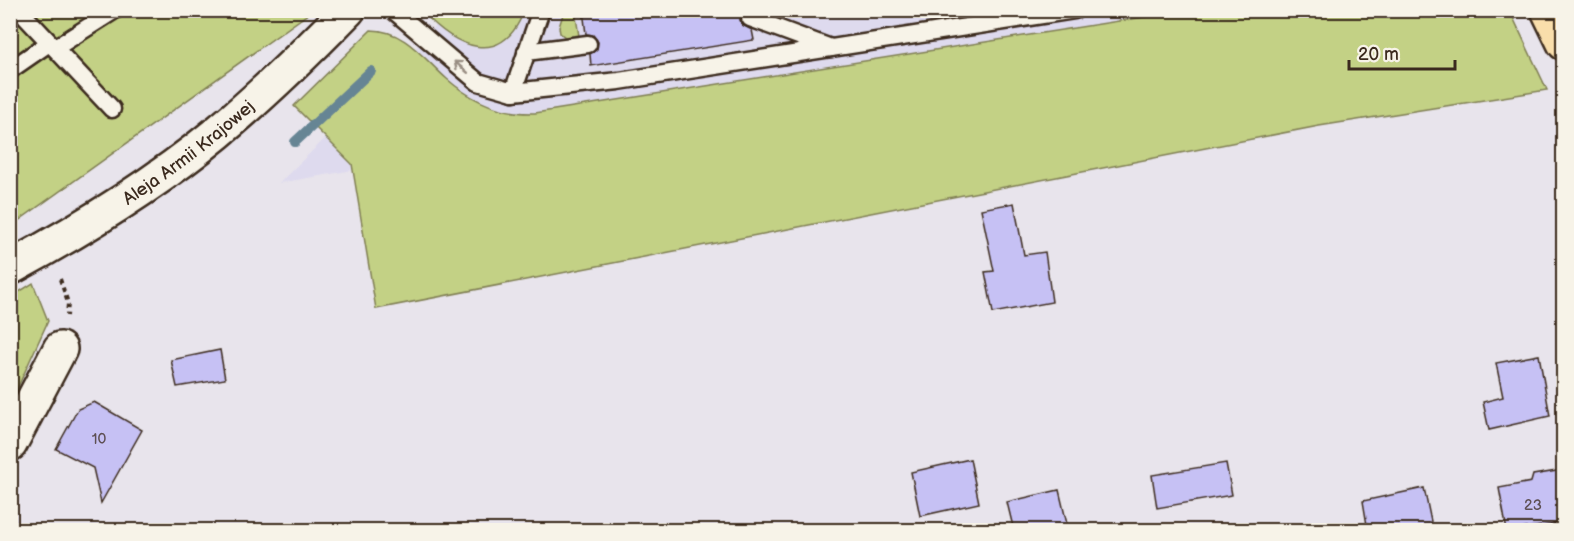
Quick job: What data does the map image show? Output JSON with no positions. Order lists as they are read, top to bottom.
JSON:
{
  "streets": {
    "main road": ["Aleja Armii Krajowej"]
  },
  "house_numbers": ["10", "23"],
  "scale_bar": "20 m"
}
